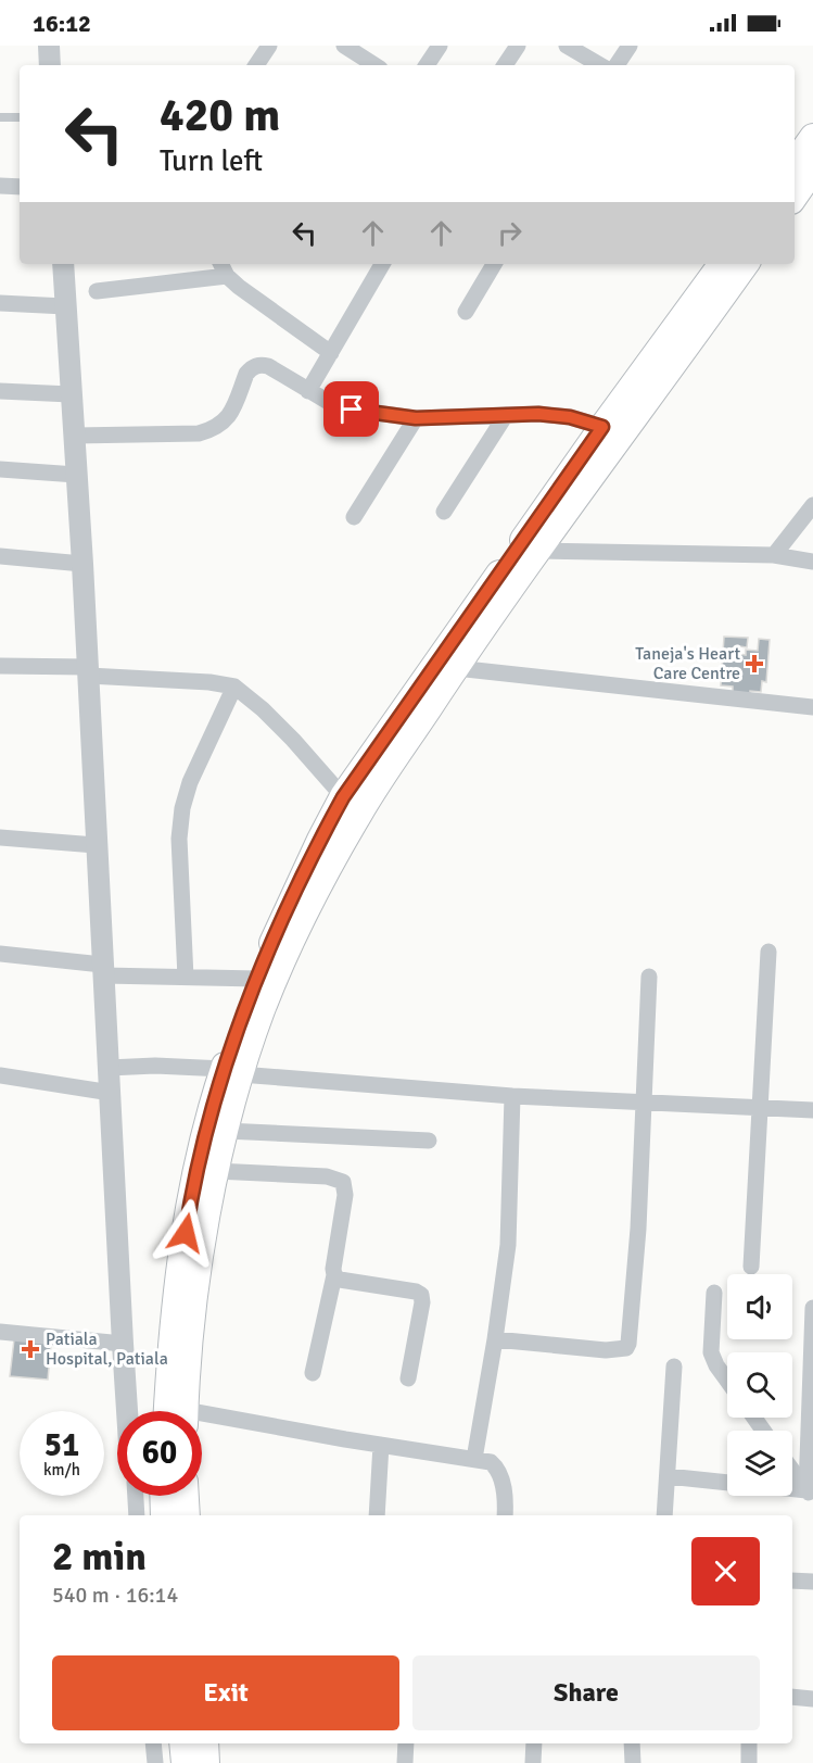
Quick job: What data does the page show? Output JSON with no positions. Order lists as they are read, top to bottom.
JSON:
{
  "places": {
    "health": ["Taneja's Heart Care Centre", "Patiala Hospital, Patiala"]
  },
  "page": {
    "status": "16:12",
    "turn": ["420 m", "Turn left"],
    "speed": "51 km/h",
    "limit": "60",
    "heading": ["2 min", "540 m · 16:14"],
    "buttons": ["Exit", "Share"]
  }
}
